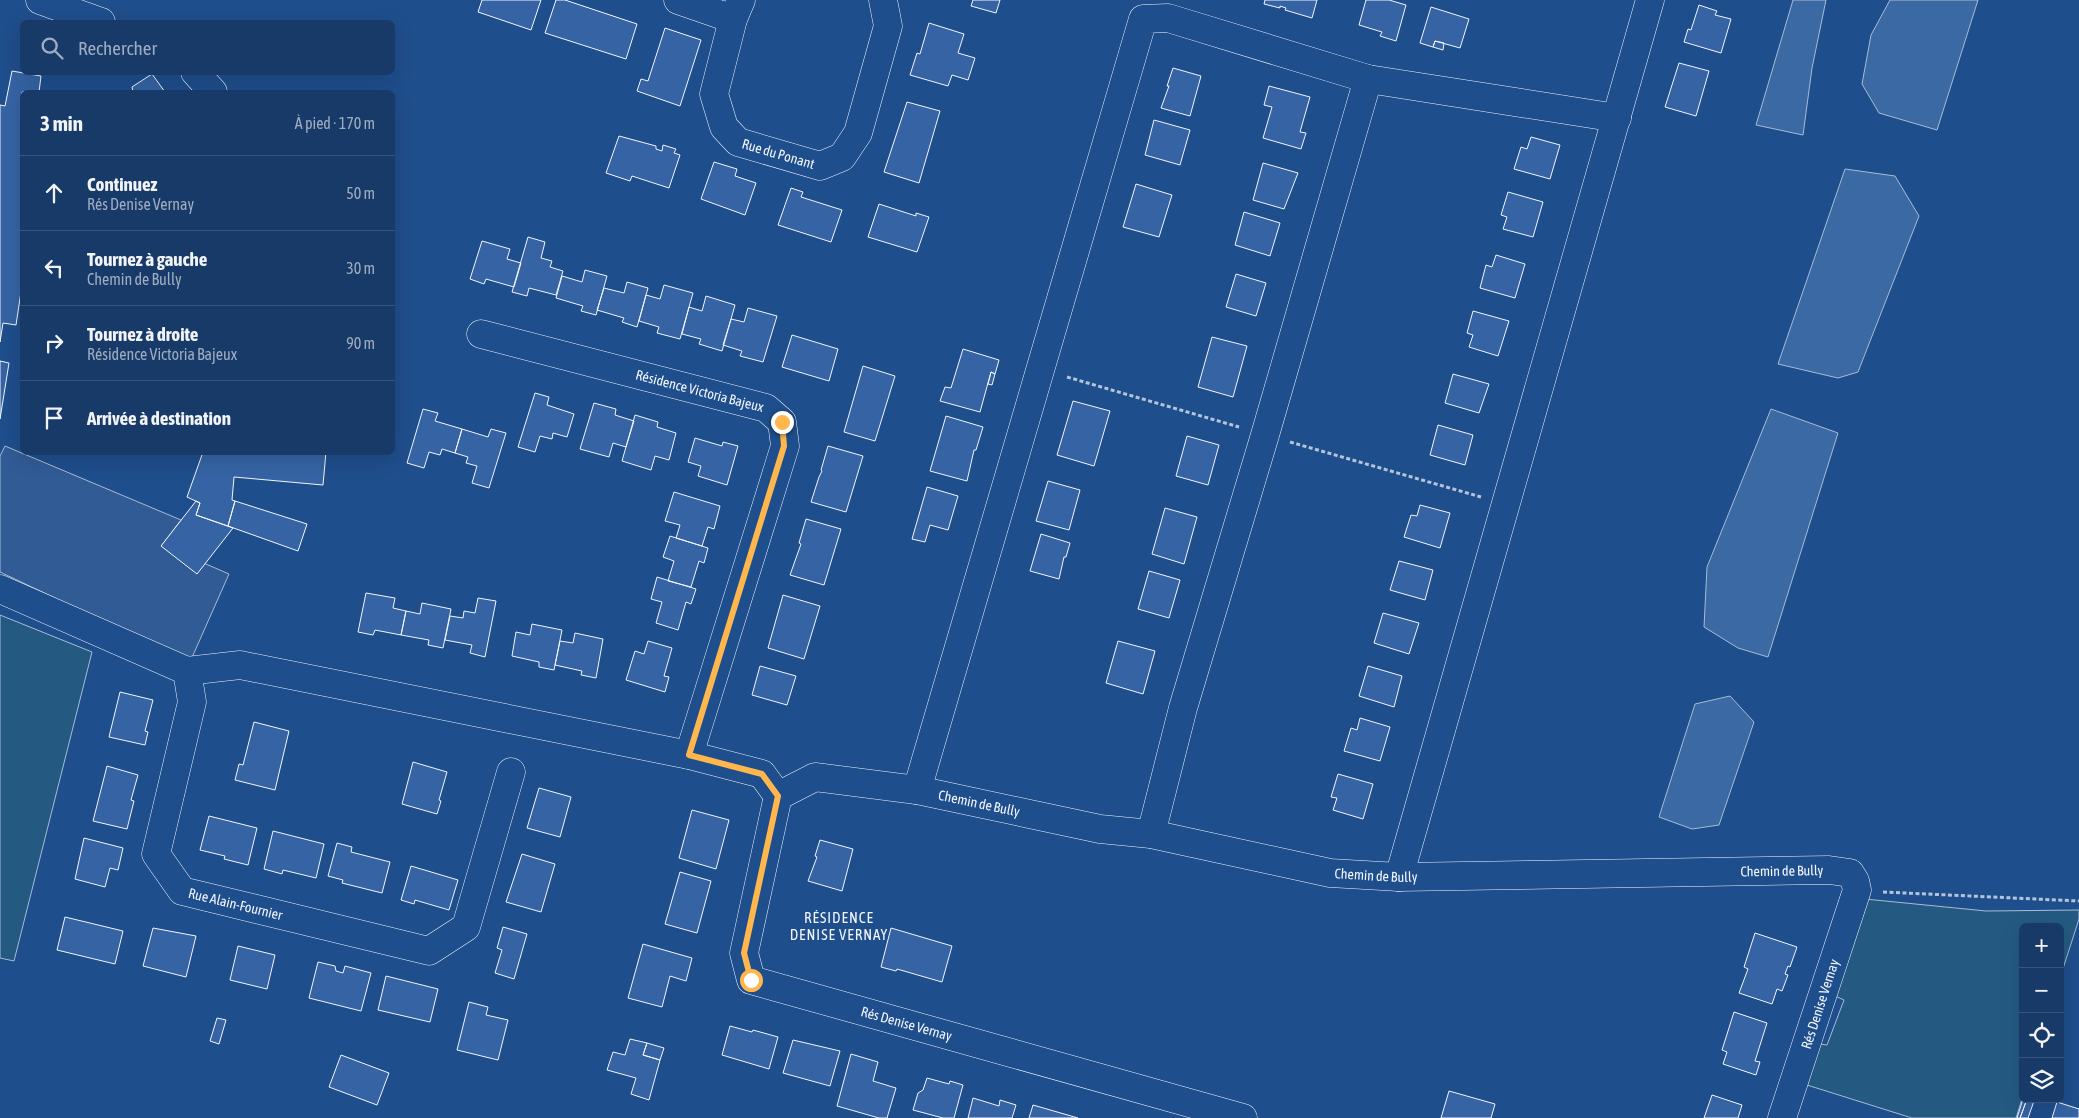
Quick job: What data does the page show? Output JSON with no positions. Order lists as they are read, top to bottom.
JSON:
{
  "streets": {
    "street": [
      "Rue du Ponant",
      "Résidence Victoria Bajeux",
      "Chemin de Bully",
      "Rue Alain-Fournier",
      "Rés Denise Vernay"
    ]
  },
  "crossings": [
    ["Chemin de Bully", "Rés Denise Vernay"]
  ],
  "districts": ["RÉSIDENCE DENISE VERNAY"],
  "page": {
    "search": "Rechercher",
    "heading": ["3 min", "À pied · 170 m"],
    "list": [
      ["Continuez", "Rés Denise Vernay", "50 m"],
      ["Tournez à gauche", "Chemin de Bully", "30 m"],
      ["Tournez à droite", "Résidence Victoria Bajeux", "90 m"],
      "Arrivée à destination"
    ],
    "map_buttons": ["+", "−"]
  }
}
